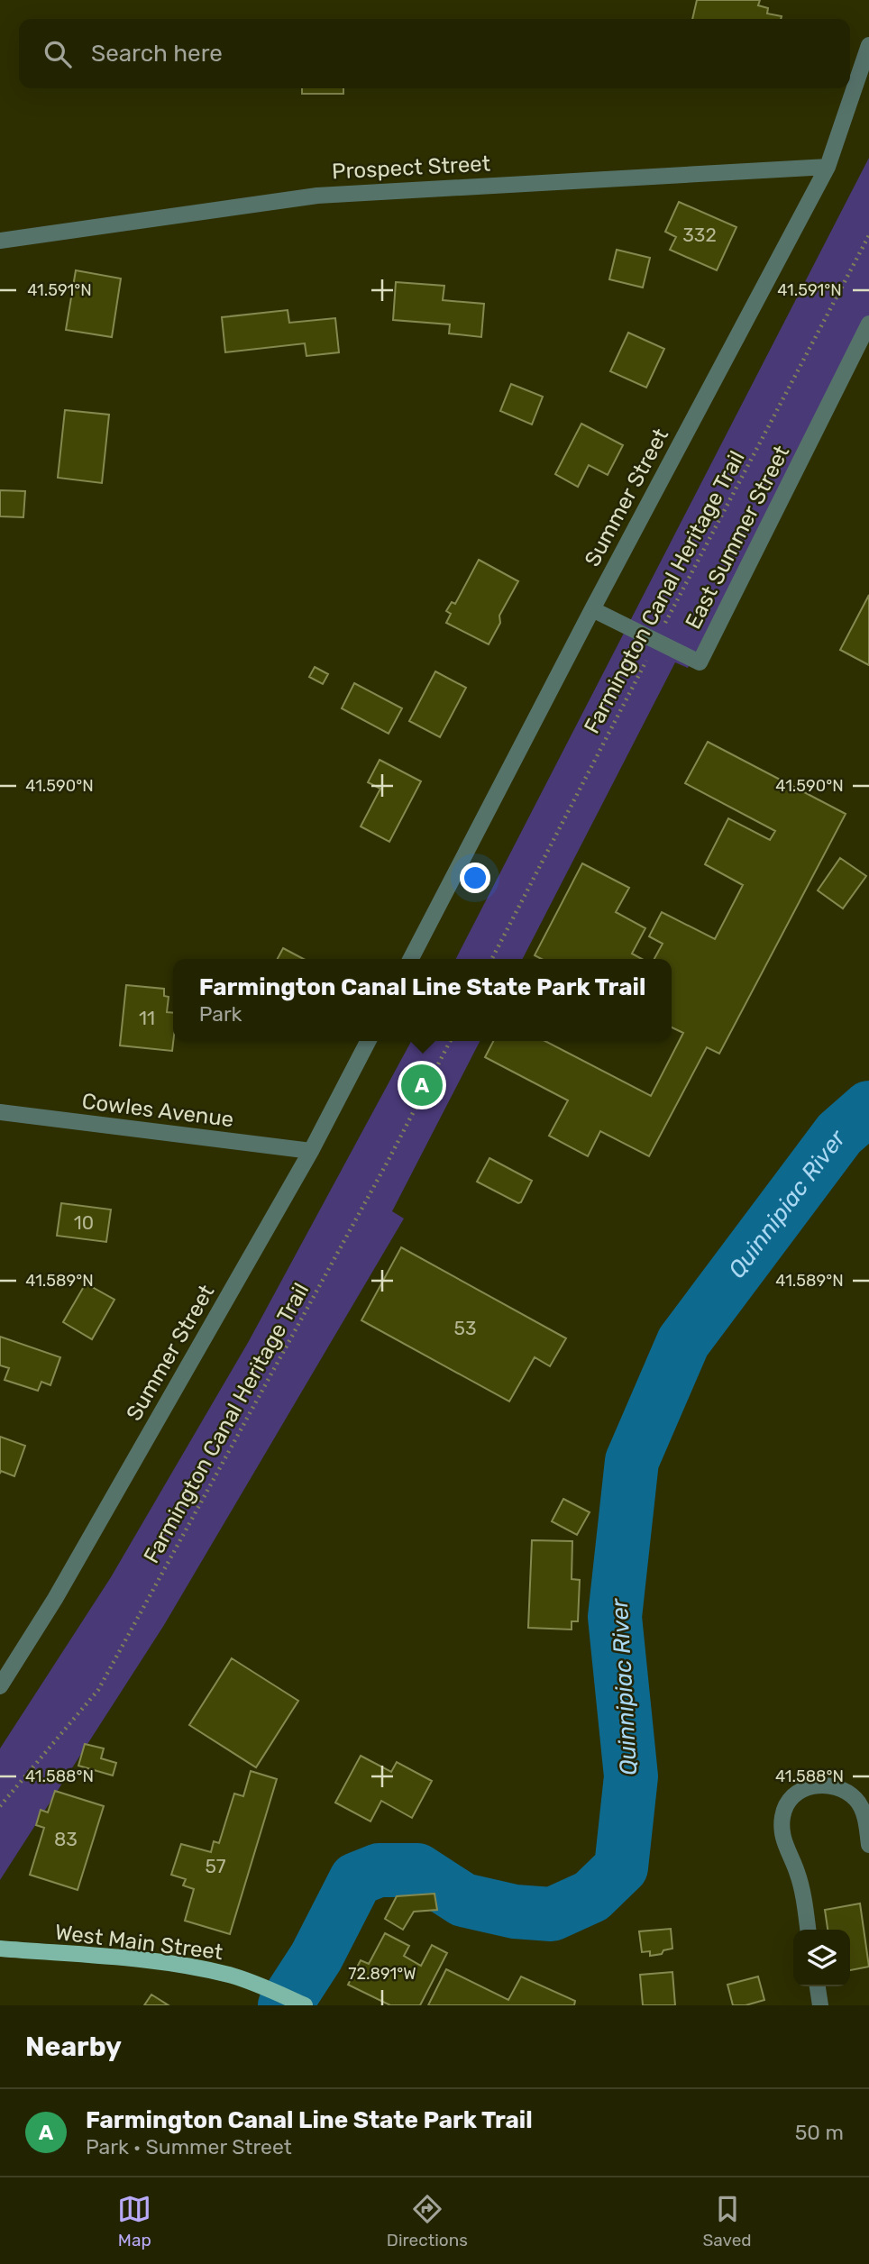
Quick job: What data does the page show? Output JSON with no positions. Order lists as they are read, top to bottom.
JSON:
{
  "streets": {
    "main road": ["West Main Street"],
    "street": [
      "Prospect Street",
      "Summer Street",
      "East Summer Street",
      "Cowles Avenue"
    ],
    "path": ["Farmington Canal Heritage Trail"]
  },
  "crossings": [
    ["Prospect Street", "Summer Street"],
    ["Summer Street", "East Summer Street"],
    ["Summer Street", "Cowles Avenue"],
    ["East Summer Street", "Farmington Canal Heritage Trail"]
  ],
  "water": ["Quinnipiac River"],
  "house_numbers": [
    "332",
    "11",
    "10",
    "53",
    "83",
    "57"
  ],
  "page": {
    "search": "Search here",
    "popup": ["Farmington Canal Line State Park Trail", "Park"],
    "pins": "A",
    "heading": "Nearby",
    "list": [
      {
        "mark": "A",
        "name": "Farmington Canal Line State Park Trail",
        "note": "Park · Summer Street",
        "value": "50 m"
      }
    ],
    "nav": ["Map", "Directions", "Saved"]
  },
  "coordinates": [
    "41.591°N",
    "41.590°N",
    "41.589°N",
    "41.588°N",
    "72.891°W"
  ]
}
